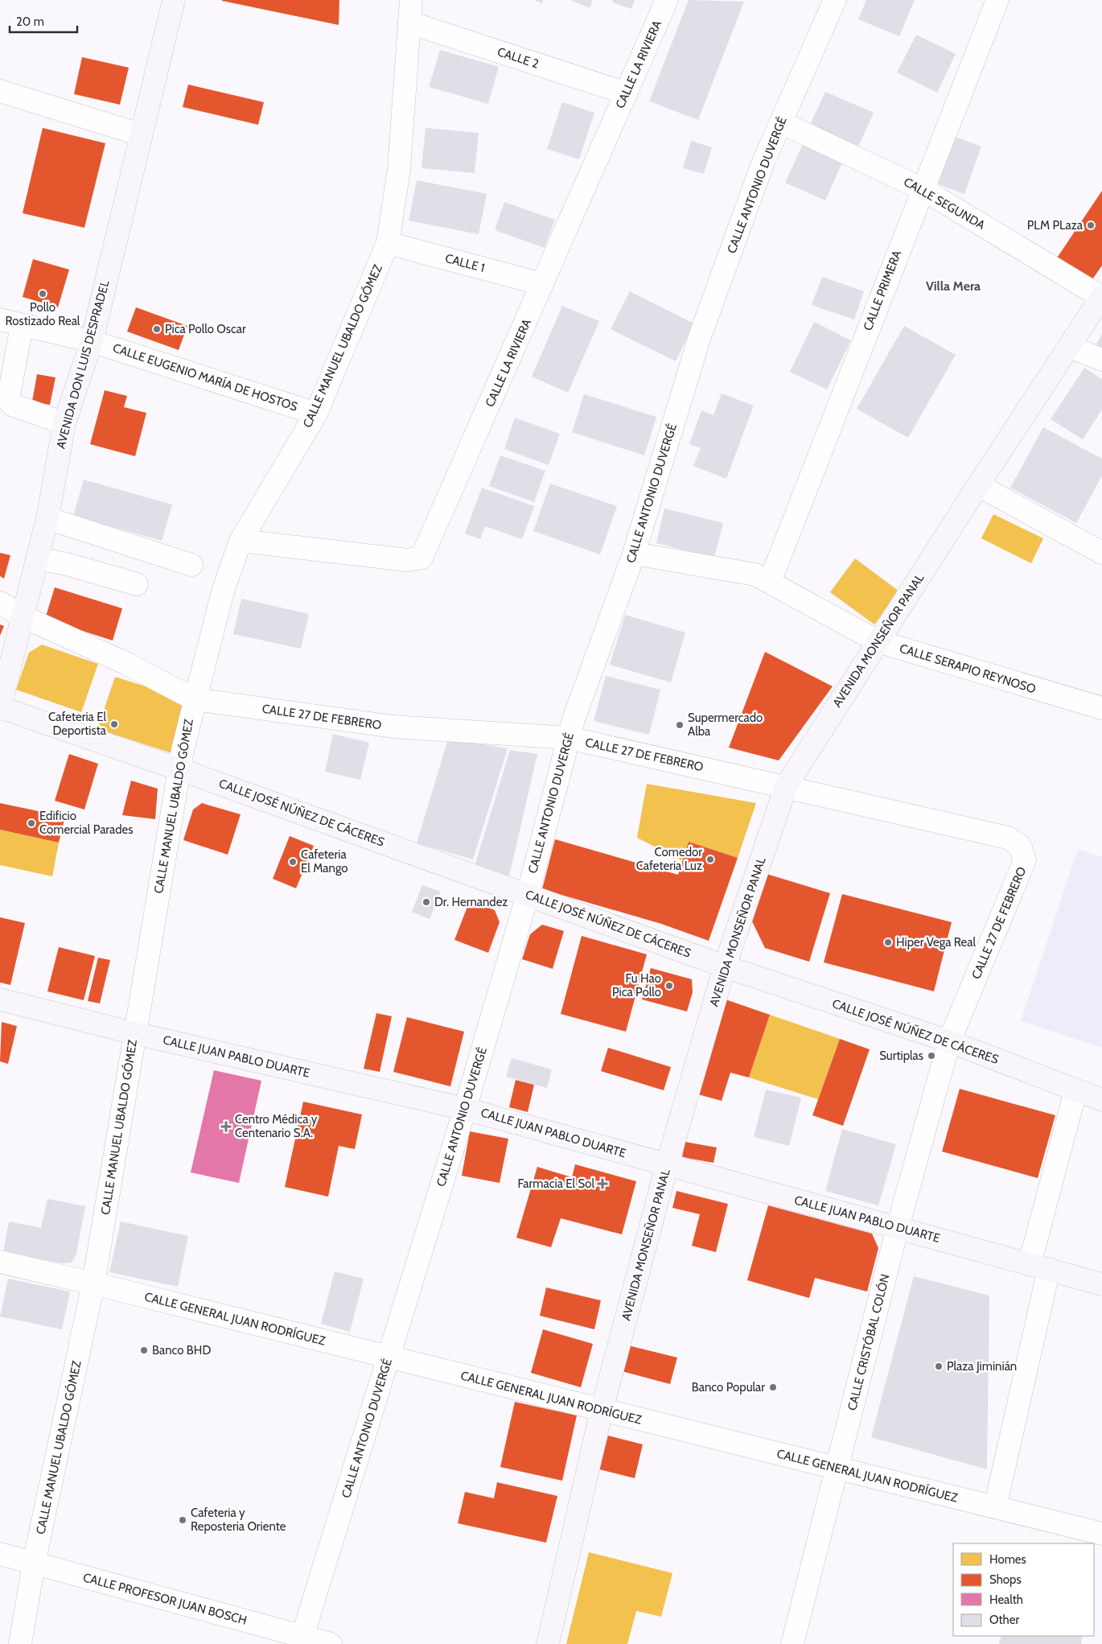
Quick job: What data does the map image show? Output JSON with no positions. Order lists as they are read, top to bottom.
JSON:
{
  "streets": {
    "main road": [
      "AVENIDA DON LUIS DESPRADEL",
      "AVENIDA MONSEÑOR PANAL",
      "CALLE JOSÉ NÚÑEZ DE CÁCERES",
      "CALLE JUAN PABLO DUARTE"
    ],
    "street": [
      "CALLE 2",
      "CALLE LA RIVIERA",
      "CALLE ANTONIO DUVERGÉ",
      "CALLE SEGUNDA",
      "CALLE 1",
      "CALLE PRIMERA",
      "CALLE MANUEL UBALDO GÓMEZ",
      "CALLE EUGENIO MARÍA DE HOSTOS",
      "CALLE SERAPIO REYNOSO",
      "CALLE 27 DE FEBRERO",
      "CALLE GENERAL JUAN RODRÍGUEZ",
      "CALLE CRISTÓBAL COLÓN",
      "CALLE PROFESOR JUAN BOSCH"
    ]
  },
  "crossings": [
    ["CALLE 2", "CALLE LA RIVIERA"],
    ["CALLE 2", "CALLE MANUEL UBALDO GÓMEZ"],
    ["CALLE LA RIVIERA", "CALLE 1"],
    ["CALLE LA RIVIERA", "CALLE MANUEL UBALDO GÓMEZ"],
    ["CALLE ANTONIO DUVERGÉ", "CALLE SEGUNDA"],
    ["CALLE ANTONIO DUVERGÉ", "CALLE SERAPIO REYNOSO"],
    ["CALLE ANTONIO DUVERGÉ", "CALLE 27 DE FEBRERO"],
    ["CALLE ANTONIO DUVERGÉ", "CALLE JOSÉ NÚÑEZ DE CÁCERES"],
    ["CALLE ANTONIO DUVERGÉ", "CALLE JUAN PABLO DUARTE"],
    ["CALLE ANTONIO DUVERGÉ", "CALLE GENERAL JUAN RODRÍGUEZ"],
    ["CALLE ANTONIO DUVERGÉ", "CALLE PROFESOR JUAN BOSCH"],
    ["CALLE SEGUNDA", "CALLE PRIMERA"],
    ["CALLE SEGUNDA", "AVENIDA MONSEÑOR PANAL"],
    ["CALLE 1", "CALLE MANUEL UBALDO GÓMEZ"],
    ["CALLE PRIMERA", "CALLE SERAPIO REYNOSO"],
    ["CALLE MANUEL UBALDO GÓMEZ", "CALLE EUGENIO MARÍA DE HOSTOS"],
    ["CALLE MANUEL UBALDO GÓMEZ", "CALLE 27 DE FEBRERO"],
    ["CALLE MANUEL UBALDO GÓMEZ", "CALLE JOSÉ NÚÑEZ DE CÁCERES"],
    ["CALLE MANUEL UBALDO GÓMEZ", "CALLE JUAN PABLO DUARTE"],
    ["CALLE MANUEL UBALDO GÓMEZ", "CALLE GENERAL JUAN RODRÍGUEZ"],
    ["CALLE MANUEL UBALDO GÓMEZ", "CALLE PROFESOR JUAN BOSCH"],
    ["AVENIDA DON LUIS DESPRADEL", "CALLE EUGENIO MARÍA DE HOSTOS"],
    ["AVENIDA DON LUIS DESPRADEL", "CALLE 27 DE FEBRERO"],
    ["AVENIDA DON LUIS DESPRADEL", "CALLE JOSÉ NÚÑEZ DE CÁCERES"],
    ["AVENIDA MONSEÑOR PANAL", "CALLE SERAPIO REYNOSO"],
    ["AVENIDA MONSEÑOR PANAL", "CALLE 27 DE FEBRERO"],
    ["AVENIDA MONSEÑOR PANAL", "CALLE JOSÉ NÚÑEZ DE CÁCERES"],
    ["AVENIDA MONSEÑOR PANAL", "CALLE JUAN PABLO DUARTE"],
    ["AVENIDA MONSEÑOR PANAL", "CALLE GENERAL JUAN RODRÍGUEZ"],
    ["CALLE 27 DE FEBRERO", "CALLE JOSÉ NÚÑEZ DE CÁCERES"],
    ["CALLE 27 DE FEBRERO", "CALLE CRISTÓBAL COLÓN"],
    ["CALLE JOSÉ NÚÑEZ DE CÁCERES", "CALLE CRISTÓBAL COLÓN"],
    ["CALLE JUAN PABLO DUARTE", "CALLE CRISTÓBAL COLÓN"],
    ["CALLE GENERAL JUAN RODRÍGUEZ", "CALLE CRISTÓBAL COLÓN"]
  ],
  "districts": ["Villa Mera"],
  "places": {
    "other": [
      "PLM PLaza",
      "Pollo Rostizado Real",
      "Pica Pollo Oscar",
      "Cafeteria El Deportista",
      "Supermercado Alba",
      "Edificio Comercial Parades",
      "Comedor Cafeteria Luz",
      "Cafeteria El Mango",
      "Dr. Hernandez",
      "Hiper Vega Real",
      "Fu Hao Pica Pollo",
      "Surtiplas",
      "Banco BHD",
      "Plaza Jiminián",
      "Banco Popular",
      "Cafeteria y Reposteria Oriente"
    ],
    "health": ["Centro Médica y Centenario S.A.", "Farmacia El Sol"]
  },
  "legend": [
    "Homes",
    "Shops",
    "Health",
    "Other"
  ],
  "scale_bar": "20 m"
}
